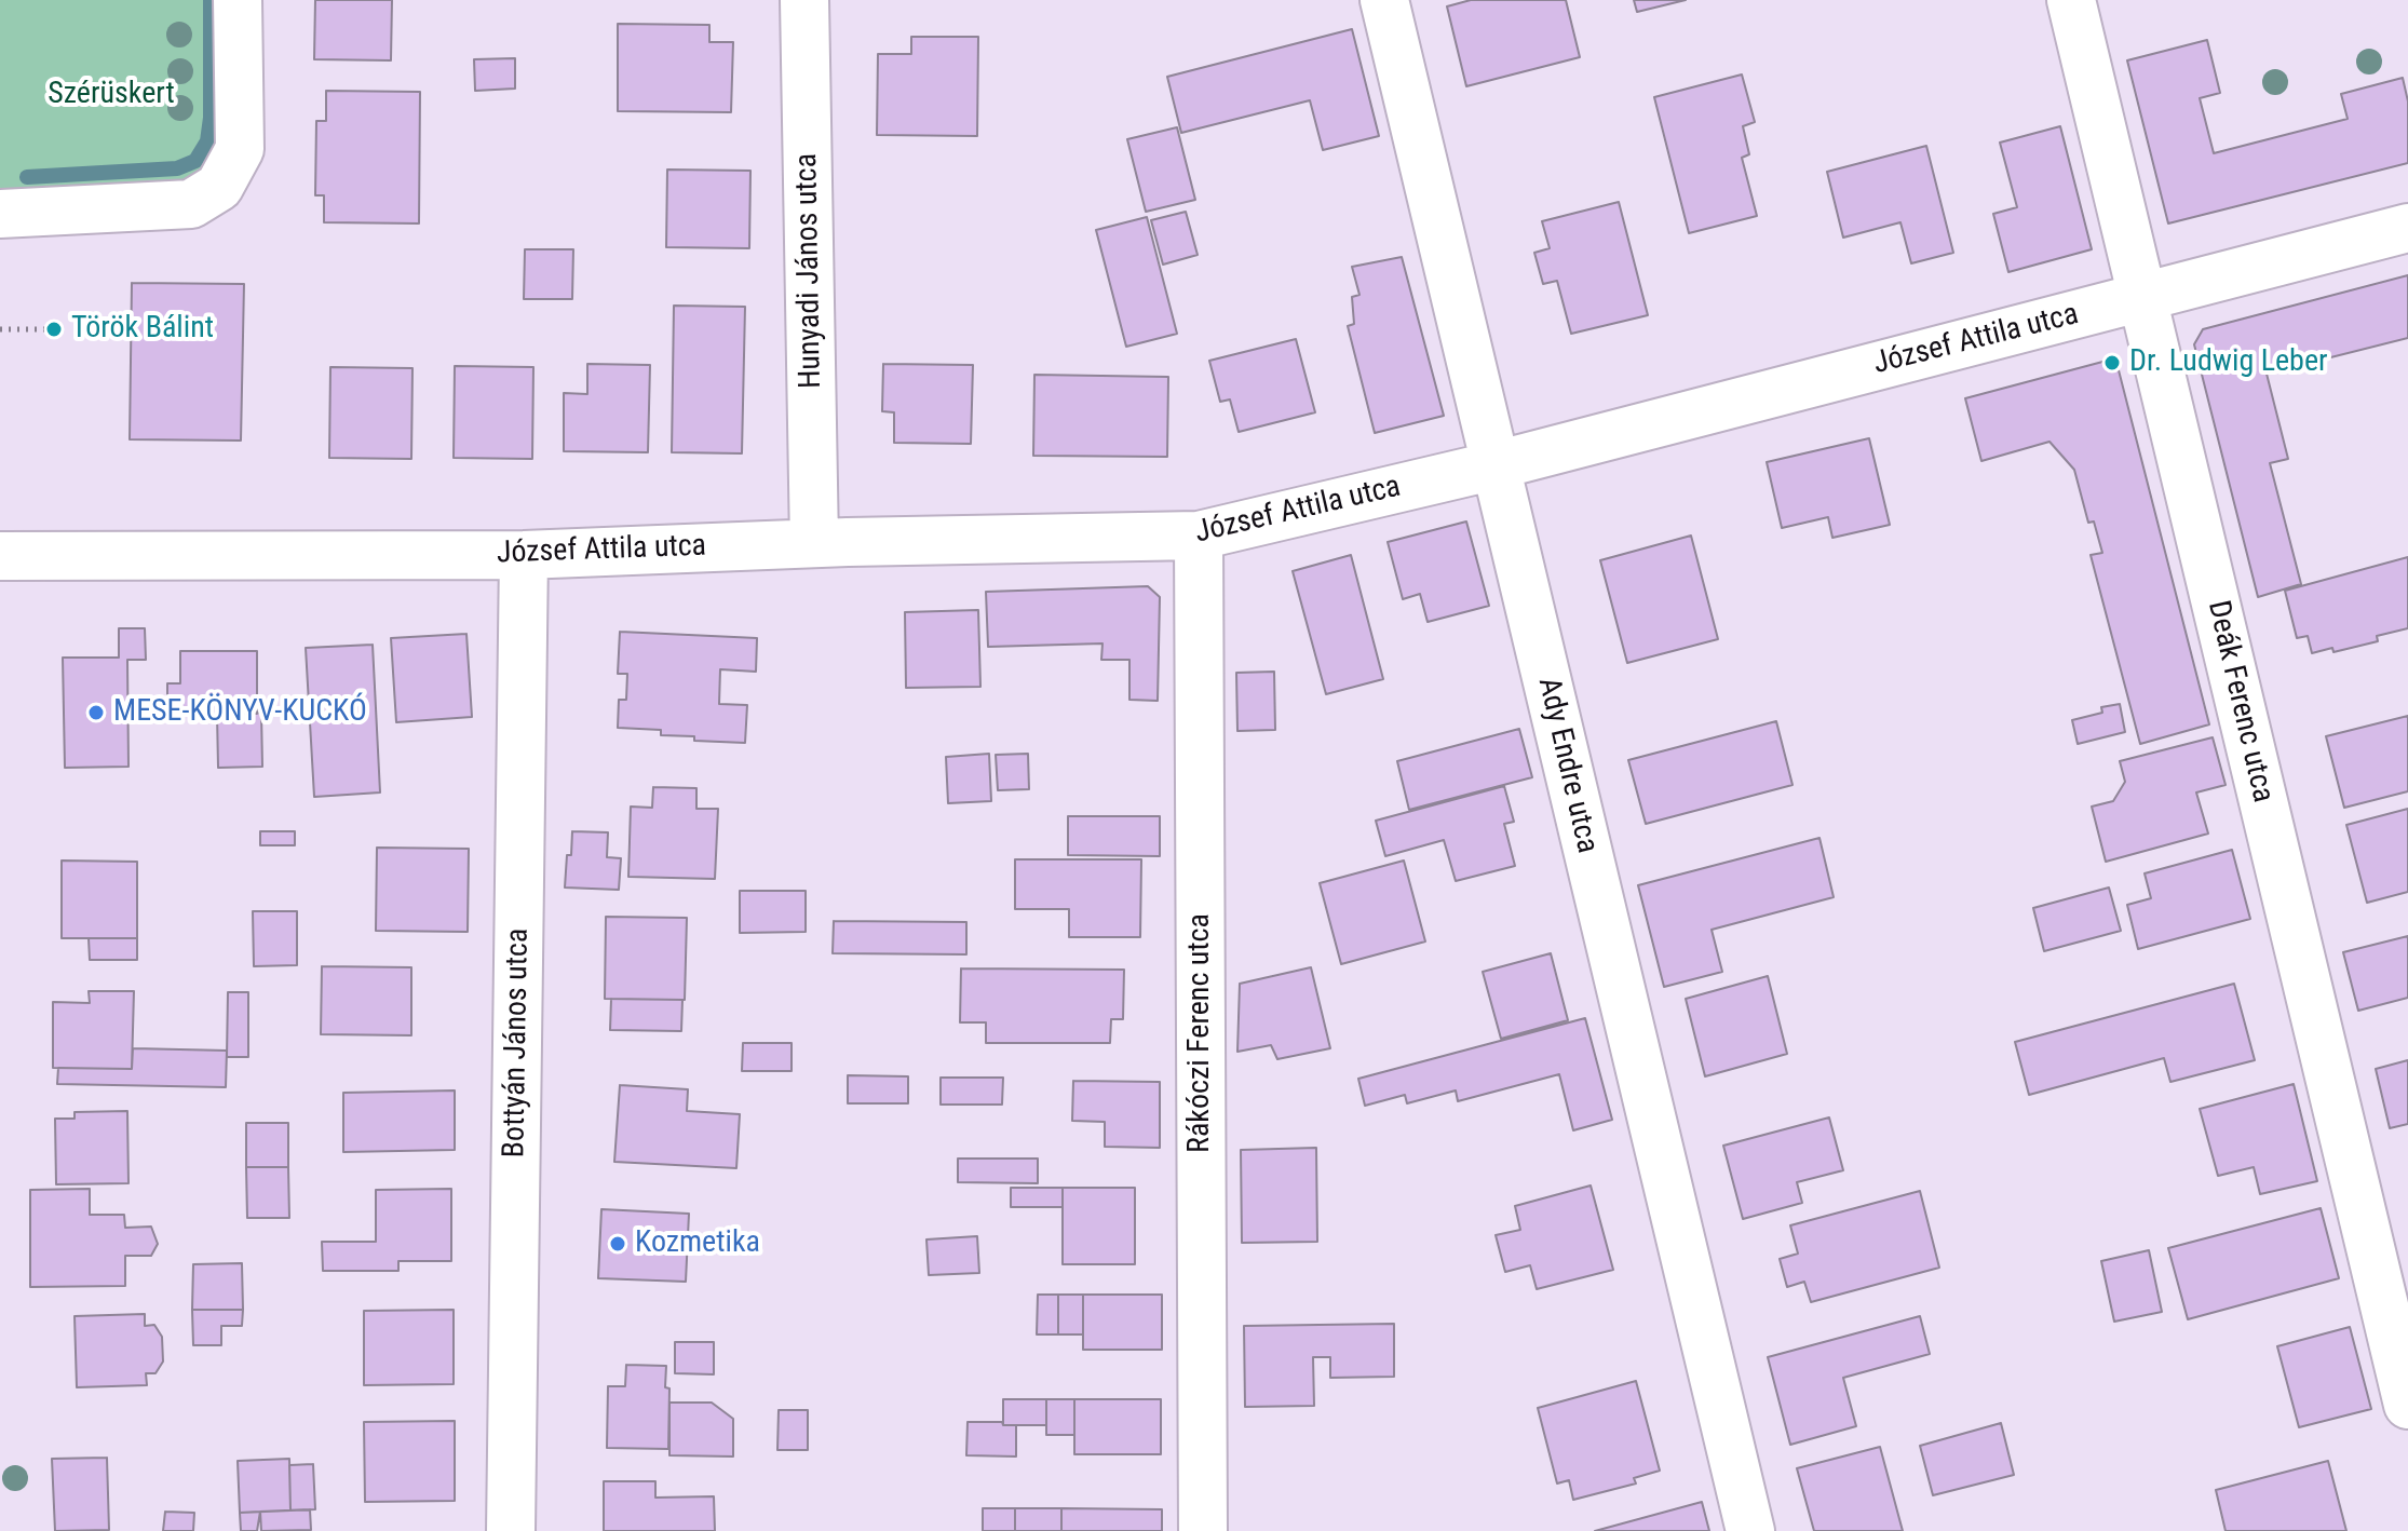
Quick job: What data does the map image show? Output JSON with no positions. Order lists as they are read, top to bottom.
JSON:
{
  "streets": {
    "street": [
      "Hunyadi János utca",
      "József Attila utca",
      "Deák Ferenc utca",
      "Ady Endre utca",
      "Rákóczi Ferenc utca",
      "Bottyán János utca"
    ]
  },
  "crossings": [
    ["Hunyadi János utca", "József Attila utca"],
    ["József Attila utca", "Deák Ferenc utca"],
    ["József Attila utca", "Ady Endre utca"],
    ["József Attila utca", "Rákóczi Ferenc utca"],
    ["József Attila utca", "Bottyán János utca"]
  ],
  "parks": ["Szérüskert"],
  "places": [
    "Török Bálint",
    "Dr. Ludwig Leber",
    "MESE-KÖNYV-KUCKÓ",
    "Kozmetika"
  ]
}
